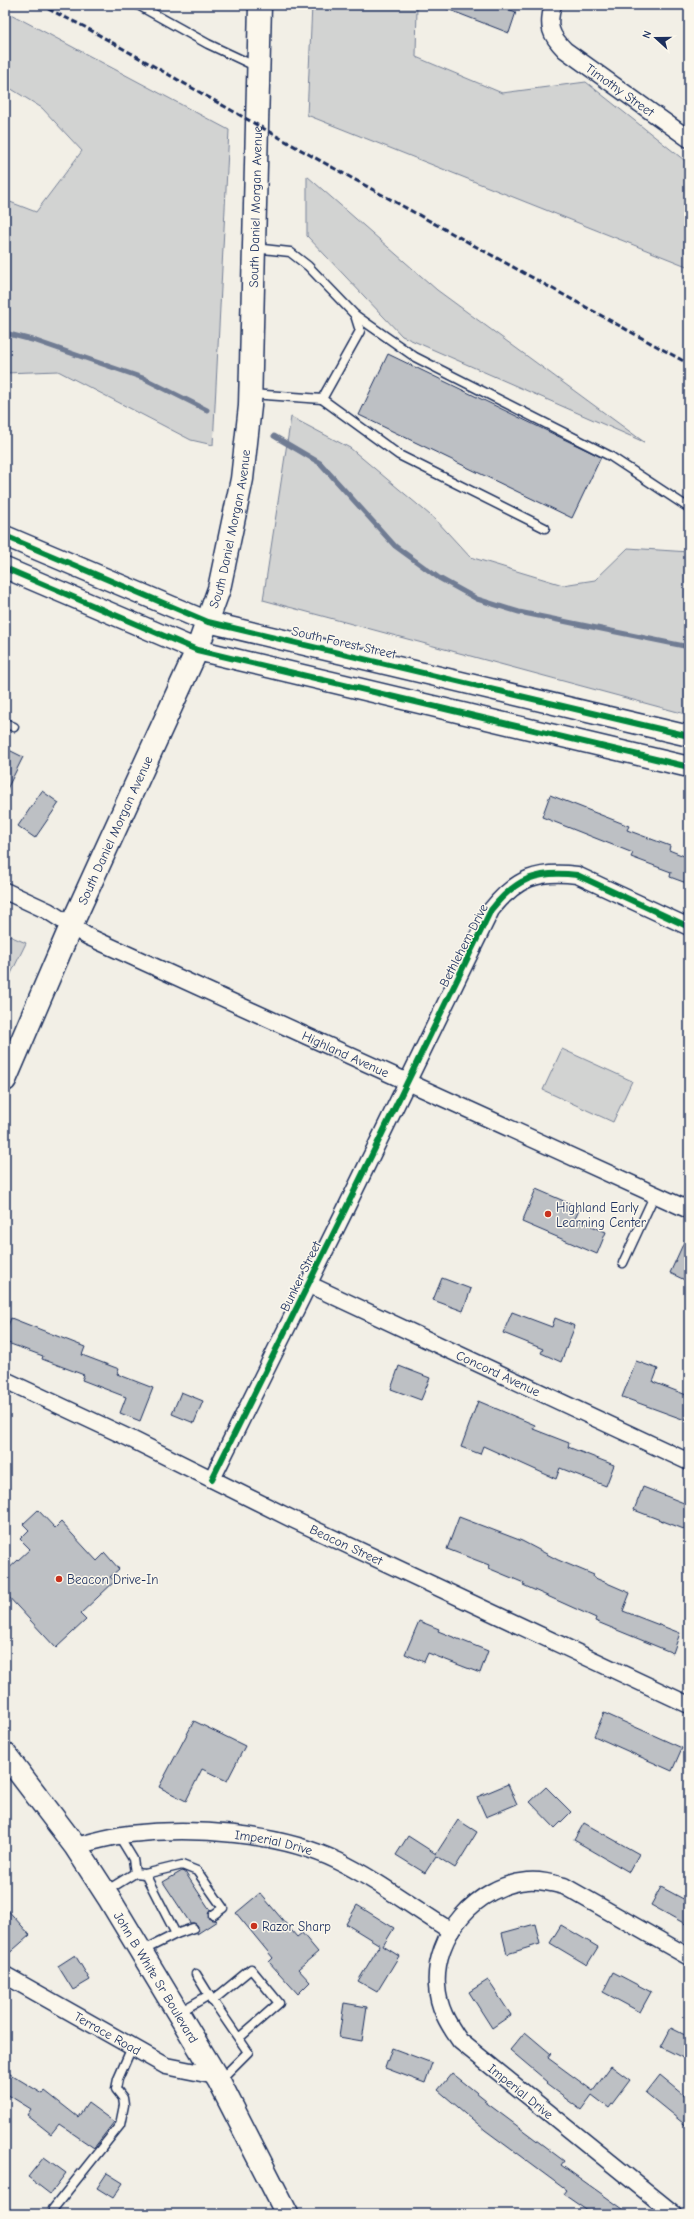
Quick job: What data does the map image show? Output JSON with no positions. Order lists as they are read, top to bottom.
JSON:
{
  "streets": {
    "main road": ["South Daniel Morgan Avenue", "John B White Sr Boulevard"],
    "street": [
      "Timothy Street",
      "South Forest Street",
      "Bethlehem Drive",
      "Highland Avenue",
      "Bunker Street",
      "Concord Avenue",
      "Beacon Street",
      "Imperial Drive",
      "Terrace Road"
    ]
  },
  "crossings": [
    ["South Daniel Morgan Avenue", "South Forest Street"],
    ["South Daniel Morgan Avenue", "Highland Avenue"],
    ["Bethlehem Drive", "Highland Avenue"],
    ["Bethlehem Drive", "Bunker Street"],
    ["Highland Avenue", "Bunker Street"],
    ["Bunker Street", "Concord Avenue"],
    ["Bunker Street", "Beacon Street"],
    ["Imperial Drive", "John B White Sr Boulevard"],
    ["John B White Sr Boulevard", "Terrace Road"]
  ],
  "places": ["Highland Early Learning Center", "Beacon Drive-In", "Razor Sharp"],
  "north": "left"
}
